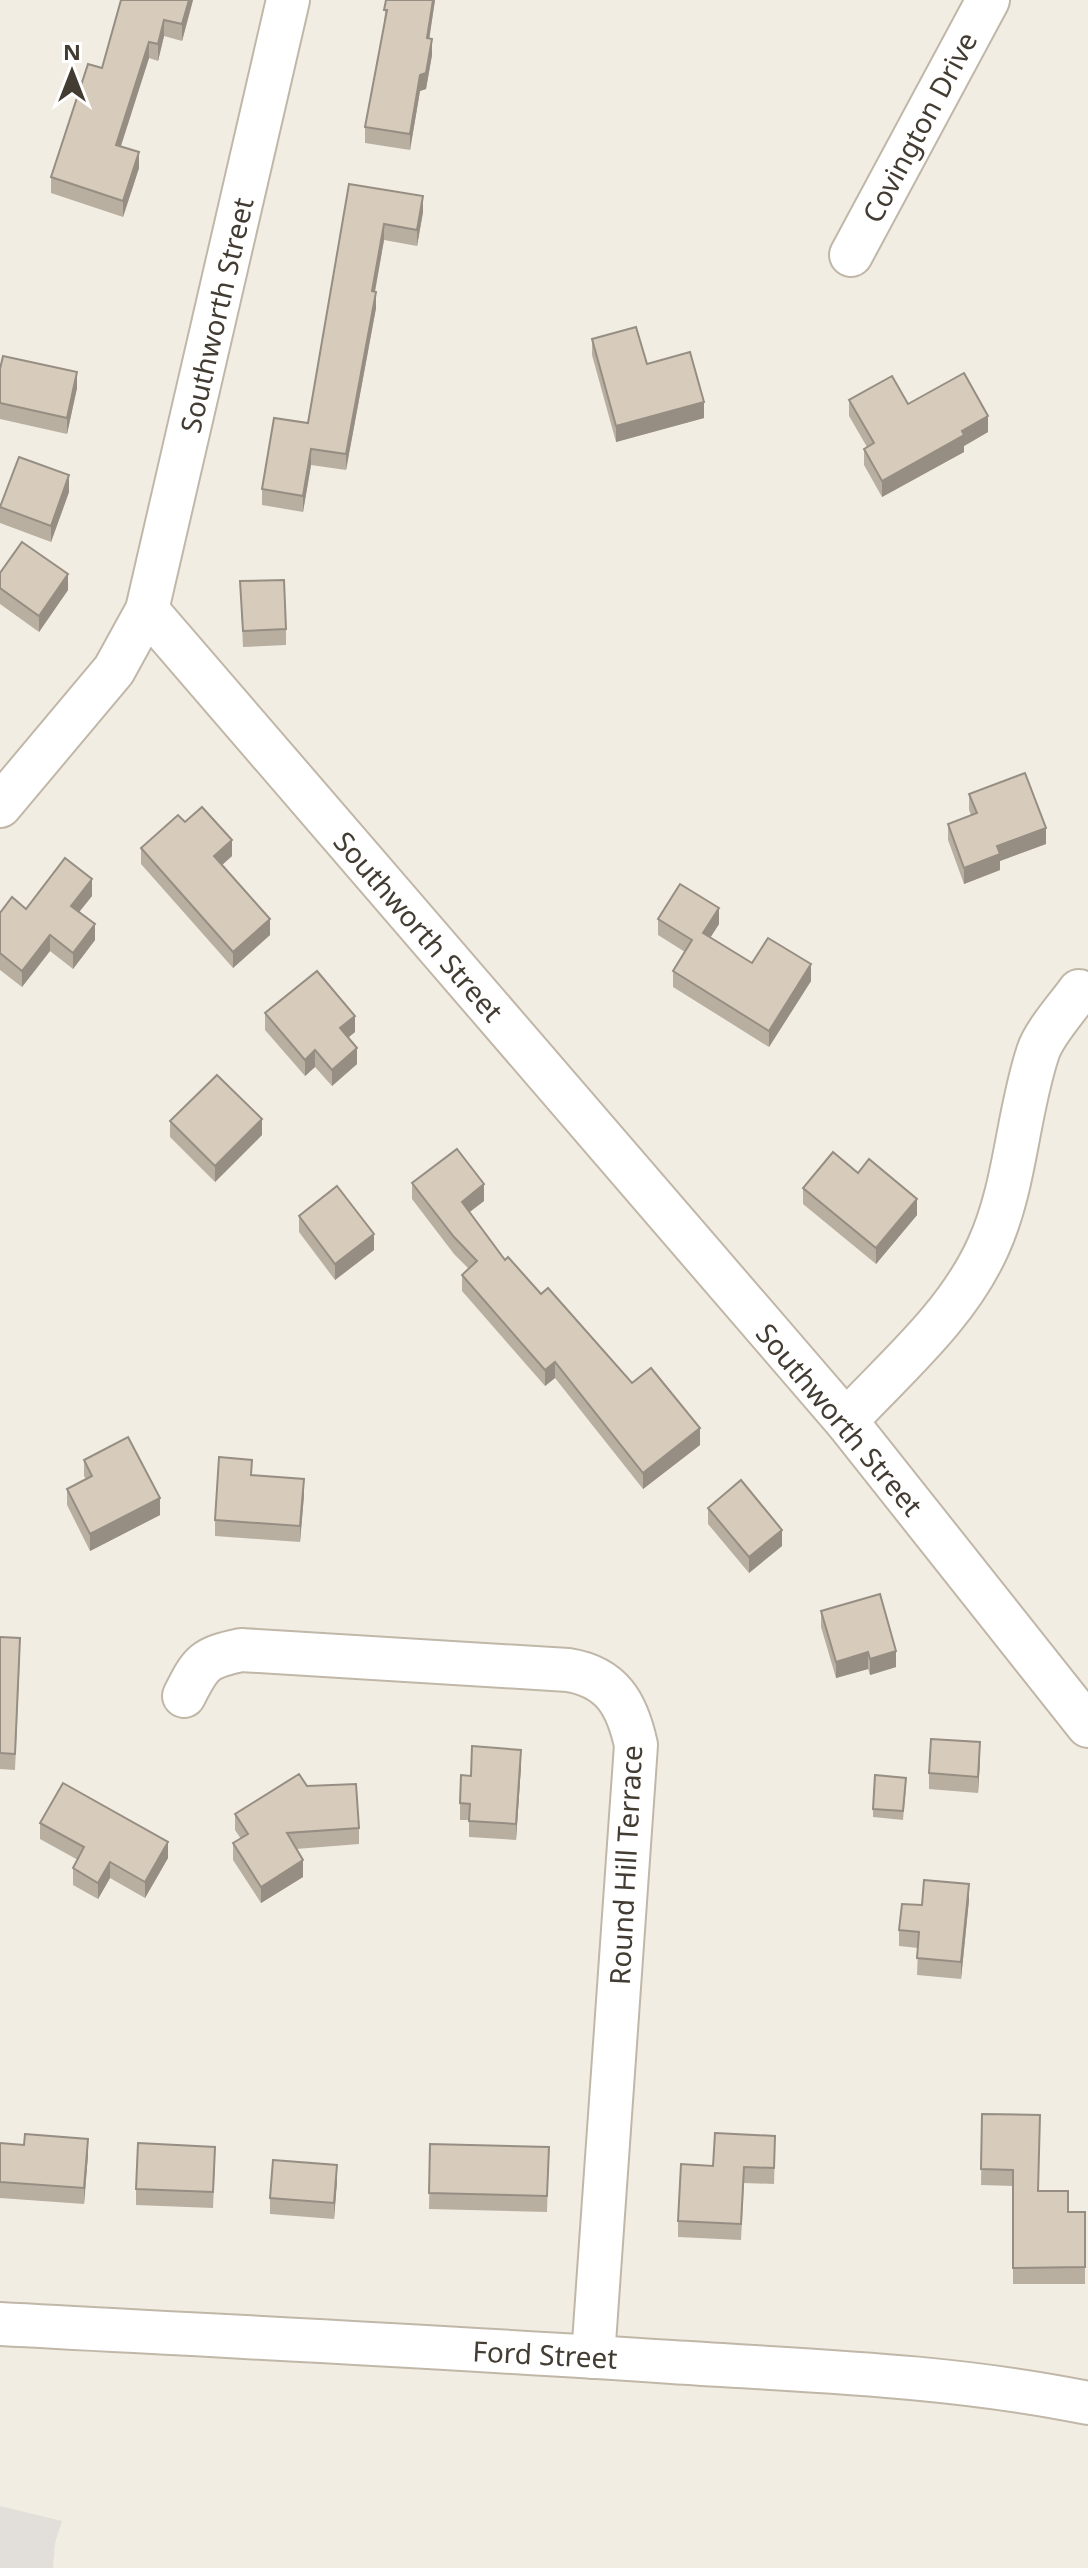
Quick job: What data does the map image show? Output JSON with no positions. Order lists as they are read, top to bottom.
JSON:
{
  "streets": {
    "street": [
      "Covington Drive",
      "Southworth Street",
      "Round Hill Terrace",
      "Ford Street"
    ]
  },
  "crossings": [
    ["Round Hill Terrace", "Ford Street"]
  ],
  "north": "top"
}
